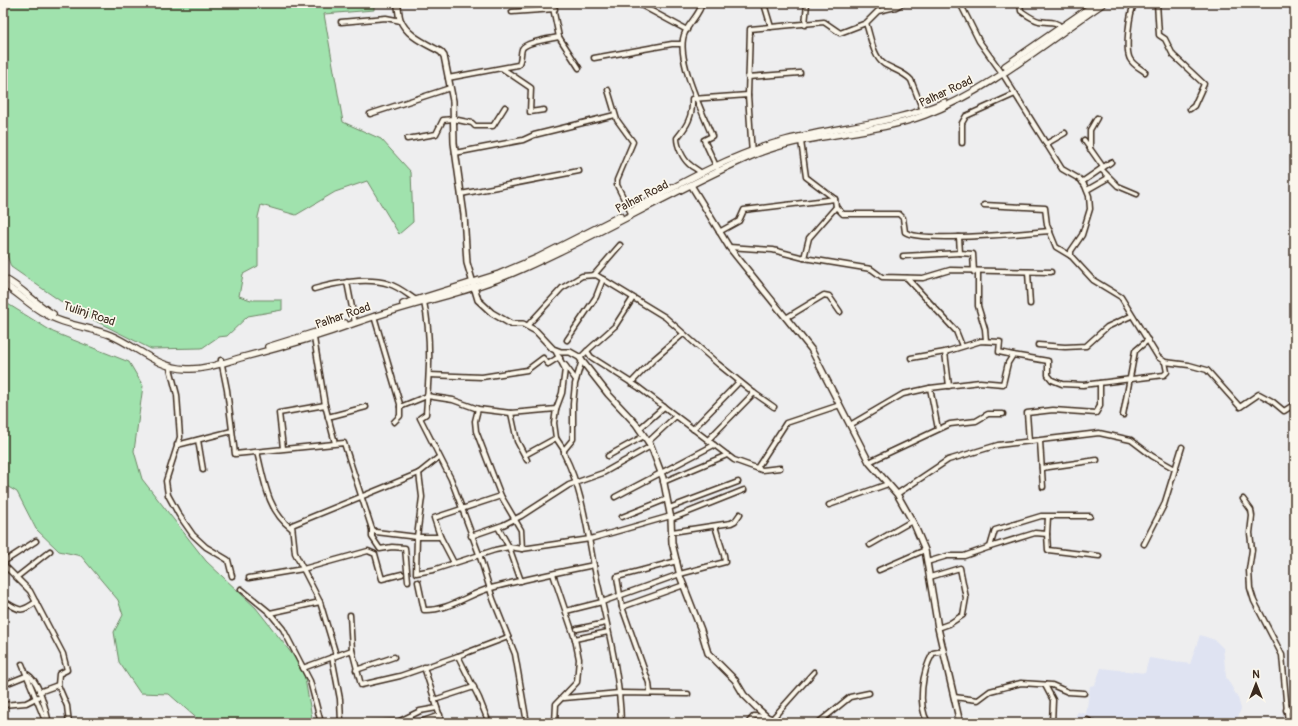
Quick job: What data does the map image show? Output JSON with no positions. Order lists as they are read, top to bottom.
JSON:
{
  "streets": {
    "main road": ["Palhar Road", "Tulinj Road"]
  },
  "crossings": [
    ["Palhar Road", "Tulinj Road"]
  ],
  "north": "top"
}
